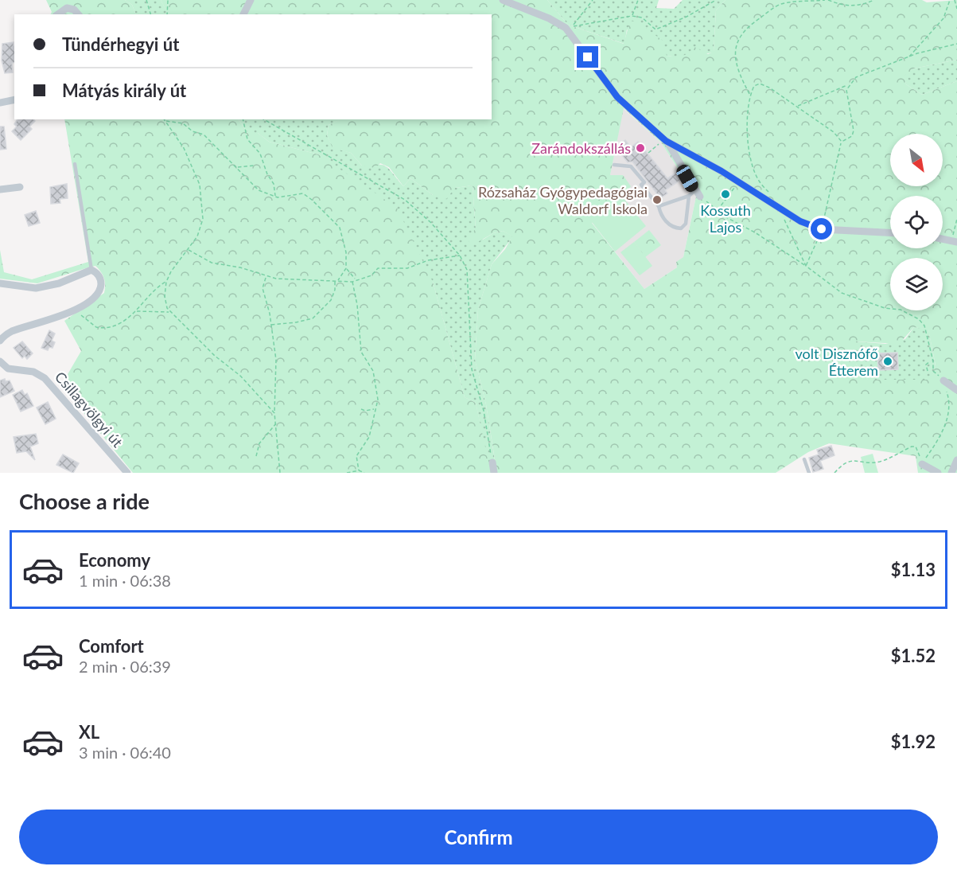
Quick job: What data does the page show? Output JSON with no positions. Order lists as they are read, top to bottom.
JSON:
{
  "streets": {
    "street": ["Csillagvölgyi út"]
  },
  "places": [
    "Zarándokszállás",
    "Kossuth Lajos",
    "Rózsaház Gyógypedagógiai Waldorf Iskola",
    "volt Disznófő Étterem"
  ],
  "north": "bottom right",
  "page": {
    "banner": ["Tündérhegyi út", "Mátyás király út"],
    "heading": "Choose a ride",
    "list": [
      {
        "name": "Economy",
        "note": "1 min · 06:38",
        "value": "$1.13"
      },
      {
        "name": "Comfort",
        "note": "2 min · 06:39",
        "value": "$1.52"
      },
      {
        "name": "XL",
        "note": "3 min · 06:40",
        "value": "$1.92"
      }
    ],
    "buttons": "Confirm"
  }
}
